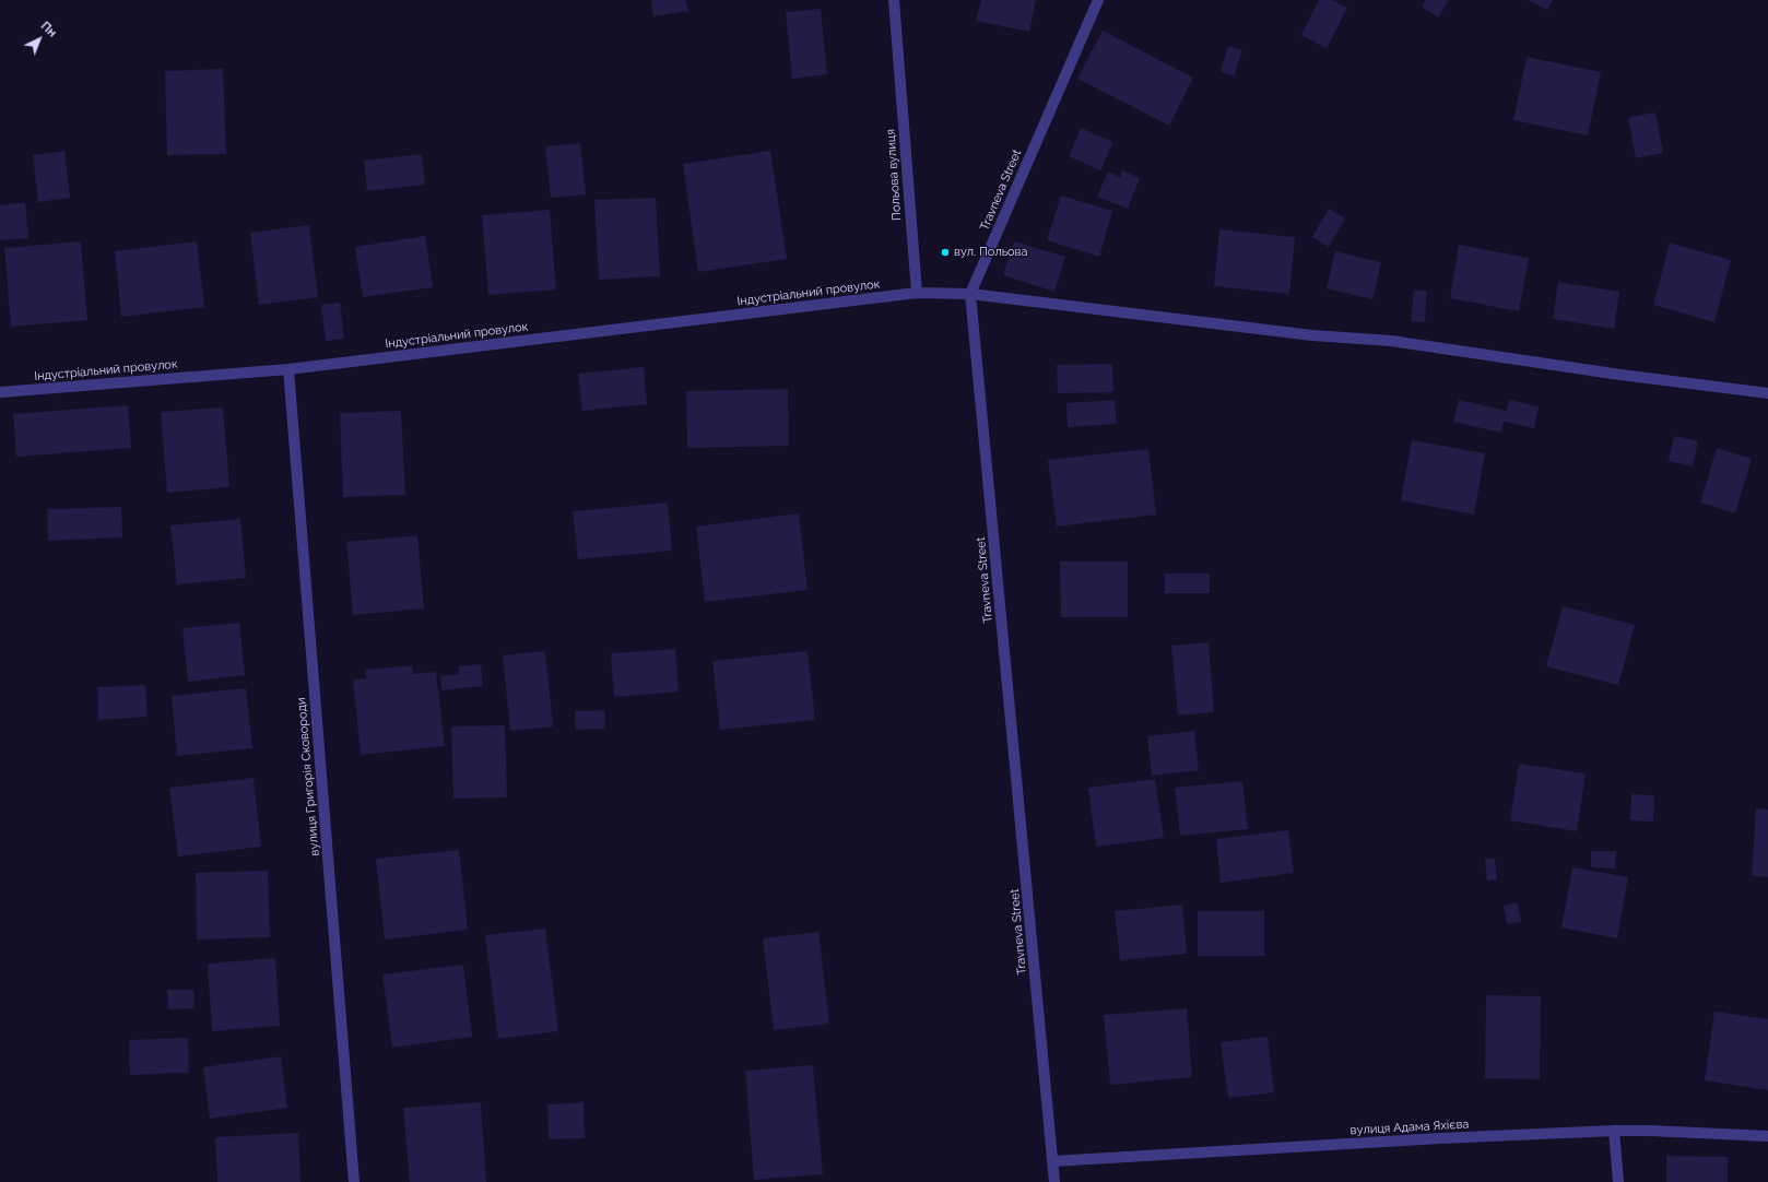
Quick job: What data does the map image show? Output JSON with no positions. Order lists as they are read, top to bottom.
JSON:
{
  "streets": {
    "street": [
      "Польова вулиця",
      "Travneva Street",
      "Індустріальний провулок",
      "вулиця Григорія Сковороди",
      "вулиця Адама Яхієва"
    ]
  },
  "crossings": [
    ["Польова вулиця", "Індустріальний провулок"],
    ["Travneva Street", "вулиця Адама Яхієва"],
    ["Індустріальний провулок", "вулиця Григорія Сковороди"]
  ],
  "places": ["вул. Польова"],
  "north": "top right"
}
